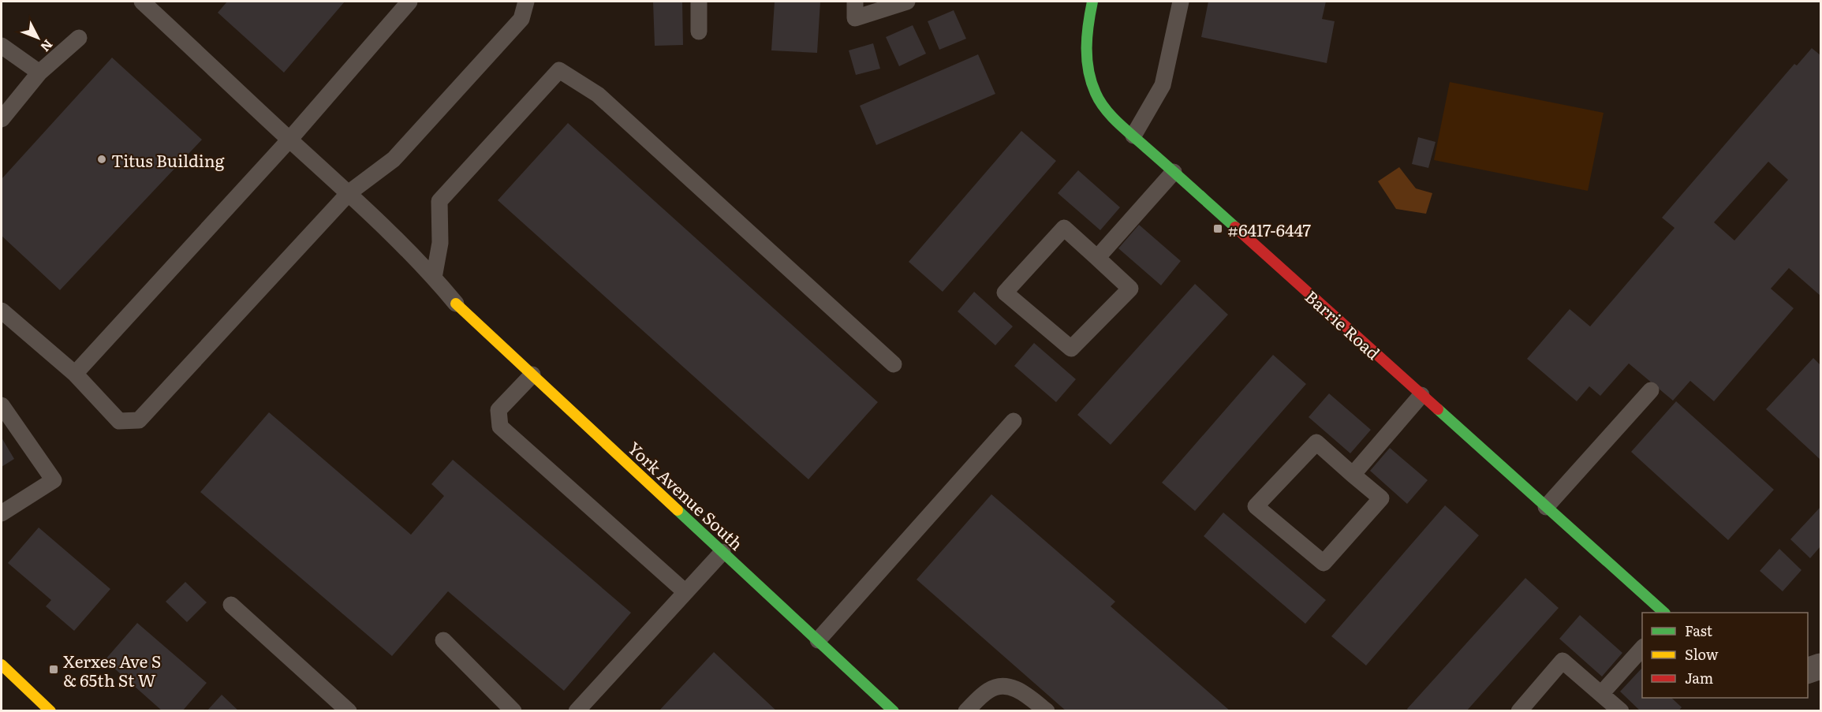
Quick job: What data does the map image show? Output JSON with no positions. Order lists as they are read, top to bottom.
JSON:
{
  "streets": {
    "street": ["Barrie Road", "York Avenue South"]
  },
  "places": {
    "other": ["Titus Building"],
    "transit": ["#6417-6447", "Xerxes Ave S & 65th St W"]
  },
  "legend": ["Fast", "Slow", "Jam"],
  "north": "bottom right"
}
